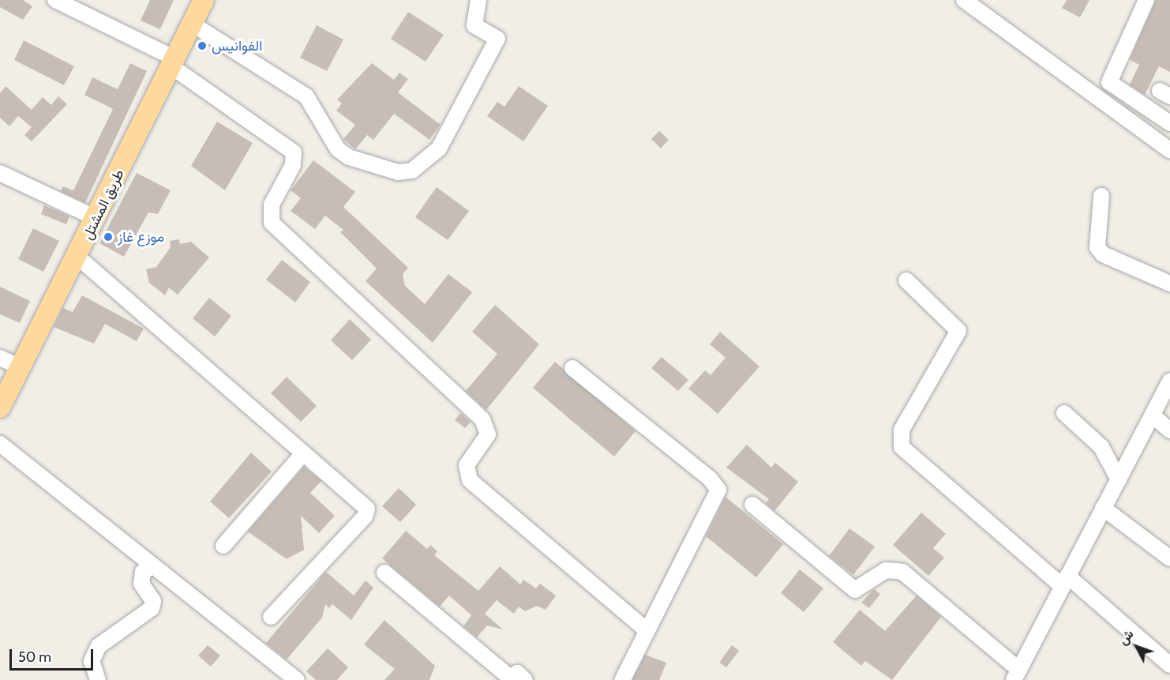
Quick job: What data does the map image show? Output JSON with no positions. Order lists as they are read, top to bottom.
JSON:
{
  "streets": {
    "main road": ["طريق المشتل"]
  },
  "places": ["الفوانيس", "موزع غاز"],
  "scale_bar": "50 m",
  "north": "top left"
}
